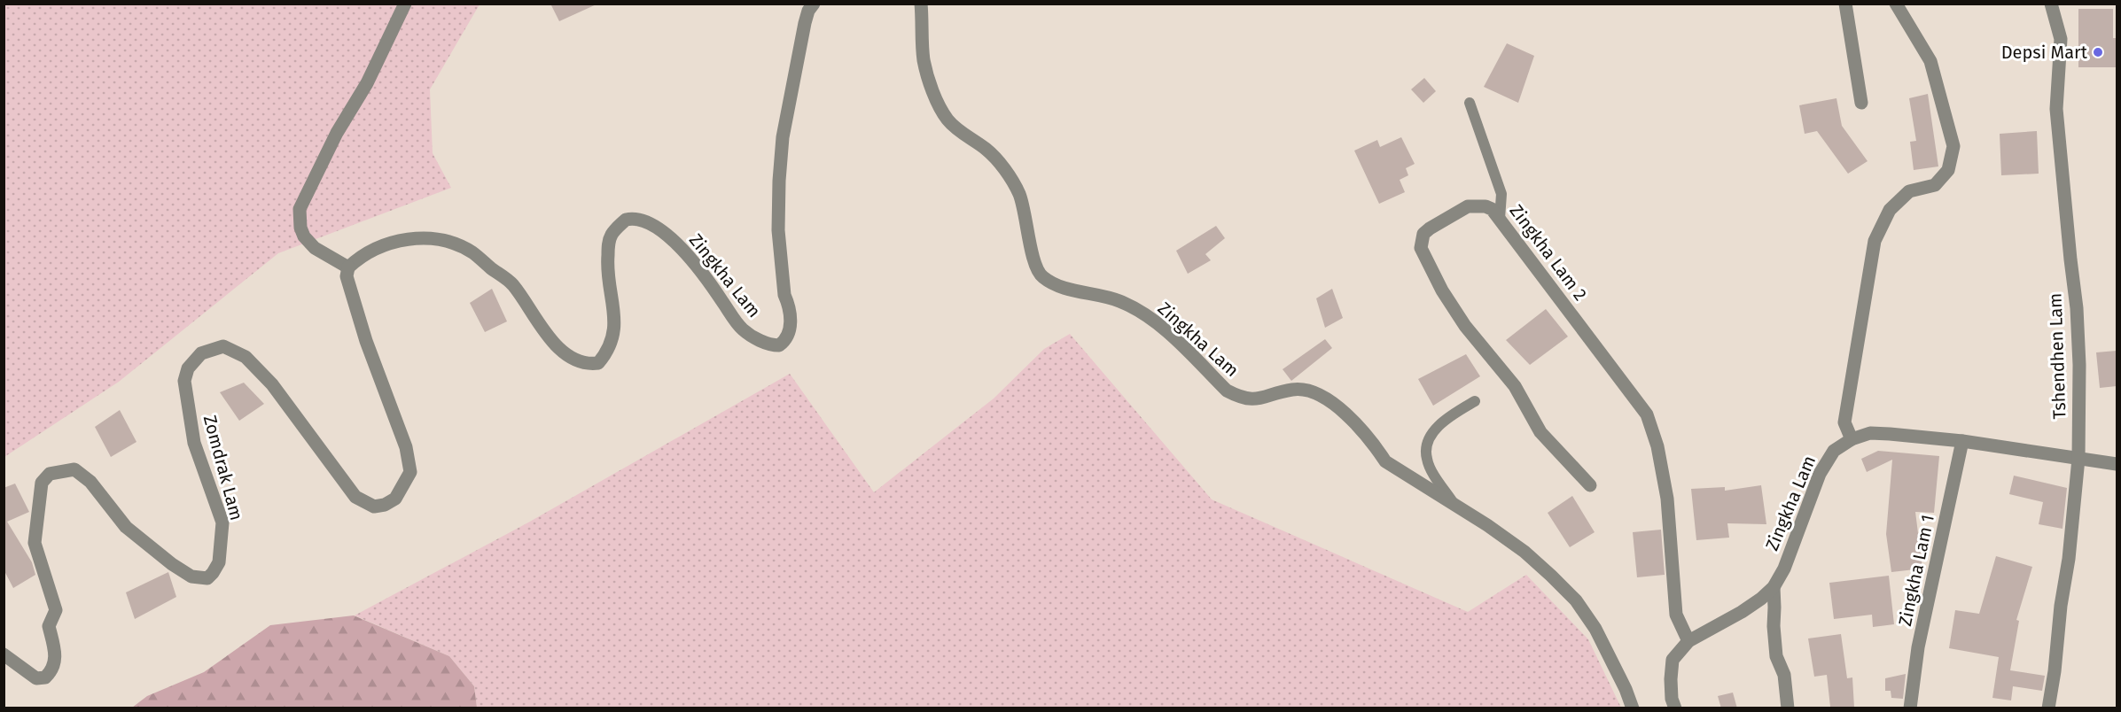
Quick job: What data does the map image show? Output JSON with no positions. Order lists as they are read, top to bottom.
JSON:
{
  "streets": {
    "street": [
      "Zingkha Lam 2",
      "Zingkha Lam",
      "Tshendhen Lam",
      "Zomdrak Lam",
      "Zingkha Lam 1"
    ]
  },
  "crossings": [
    ["Zingkha Lam 2", "Zingkha Lam"],
    ["Zingkha Lam", "Tshendhen Lam"],
    ["Zingkha Lam", "Zomdrak Lam"],
    ["Zingkha Lam", "Zingkha Lam 1"]
  ],
  "places": ["Depsi Mart"]
}
